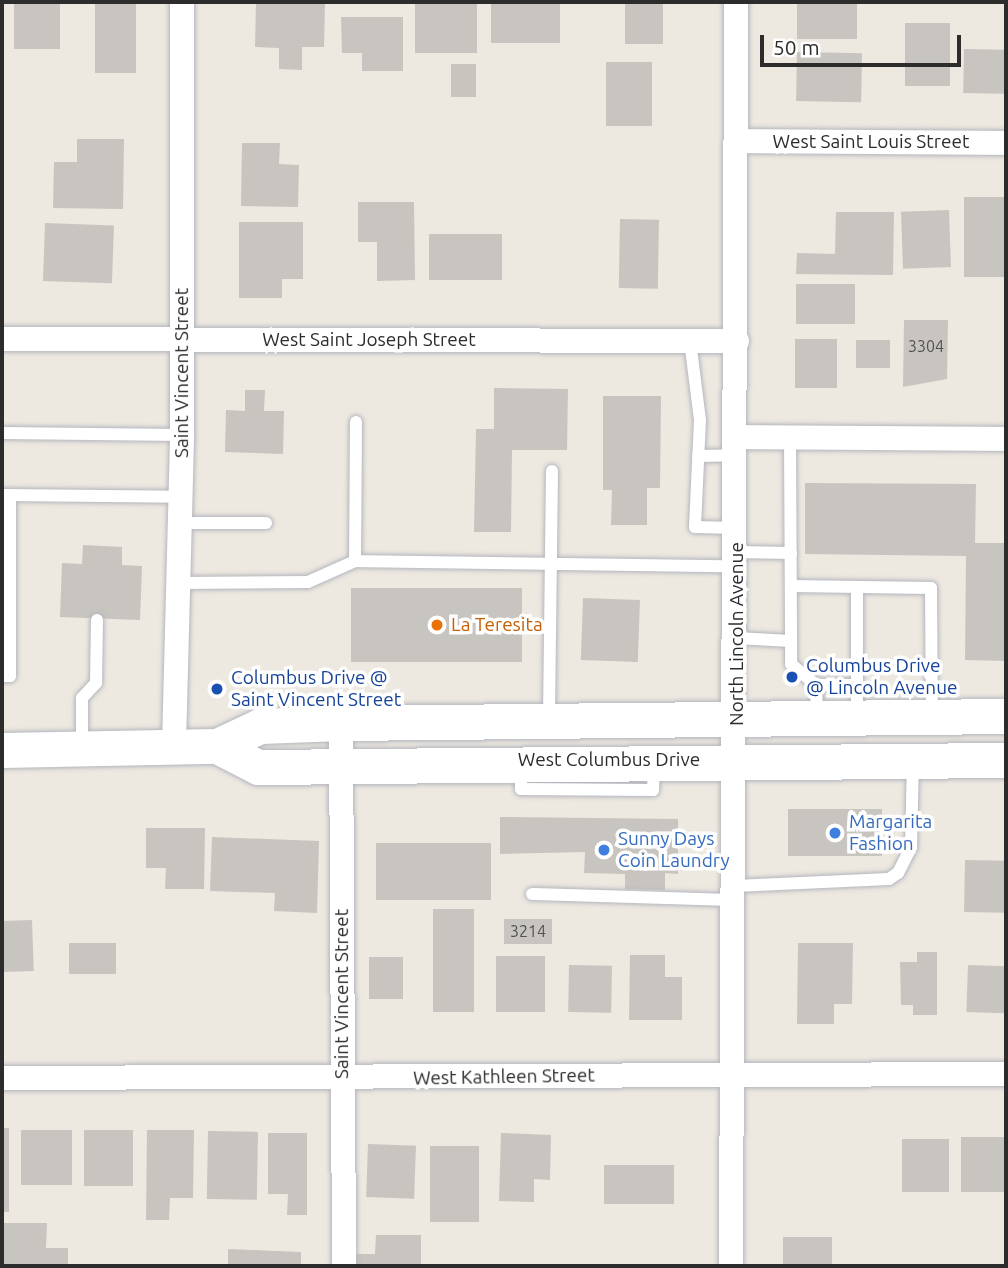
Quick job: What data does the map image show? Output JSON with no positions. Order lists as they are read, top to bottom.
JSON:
{
  "streets": {
    "main road": ["West Columbus Drive"],
    "street": [
      "West Saint Louis Street",
      "West Saint Joseph Street",
      "Saint Vincent Street",
      "North Lincoln Avenue",
      "West Kathleen Street"
    ]
  },
  "crossings": [
    ["West Saint Louis Street", "North Lincoln Avenue"],
    ["West Saint Joseph Street", "Saint Vincent Street"],
    ["West Saint Joseph Street", "North Lincoln Avenue"],
    ["Saint Vincent Street", "West Columbus Drive"],
    ["Saint Vincent Street", "West Kathleen Street"],
    ["North Lincoln Avenue", "West Columbus Drive"],
    ["North Lincoln Avenue", "West Kathleen Street"]
  ],
  "places": [
    "La Teresita",
    "Columbus Drive @ Lincoln Avenue",
    "Columbus Drive @ Saint Vincent Street",
    "Margarita Fashion",
    "Sunny Days Coin Laundry"
  ],
  "house_numbers": ["3304", "3214"],
  "scale_bar": "50 m"
}
